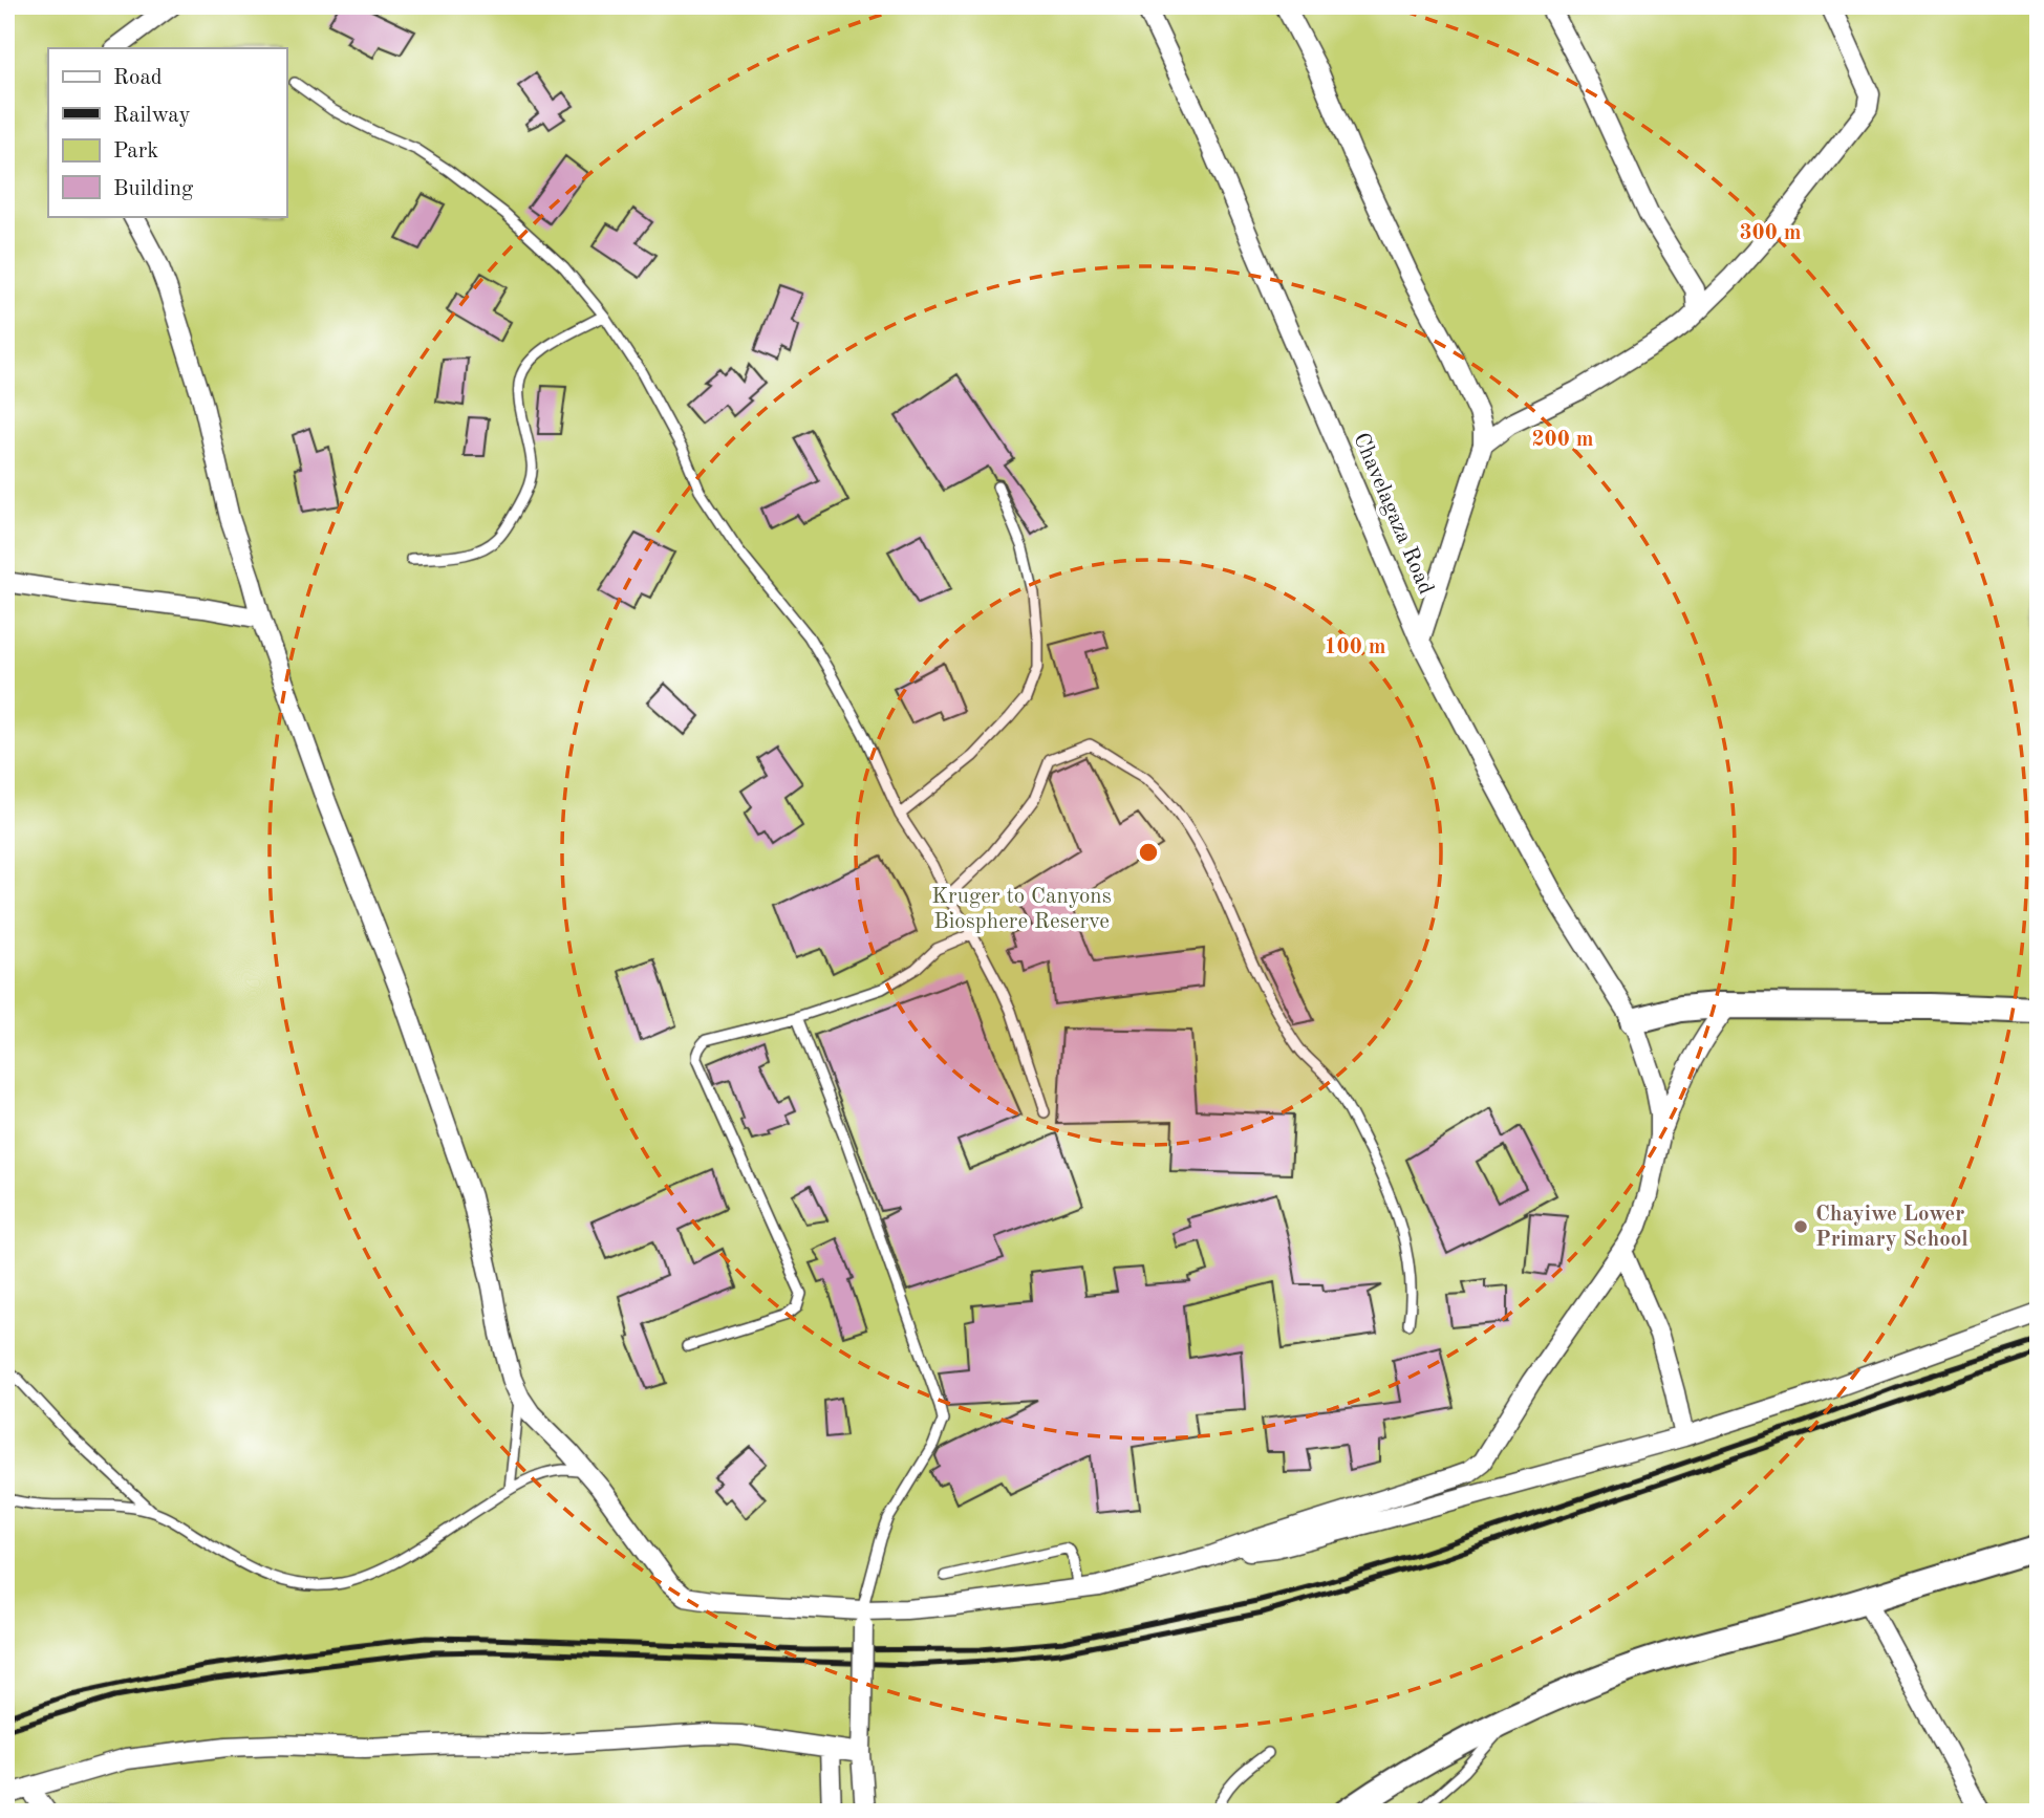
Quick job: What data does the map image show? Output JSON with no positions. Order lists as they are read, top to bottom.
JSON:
{
  "streets": {
    "street": ["Chavelagaza Road"]
  },
  "parks": ["Kruger to Canyons Biosphere Reserve"],
  "places": ["Chayiwe Lower Primary School"],
  "legend": [
    "Road",
    "Railway",
    "Park",
    "Building"
  ],
  "rings": ["300 m", "200 m", "100 m"]
}
